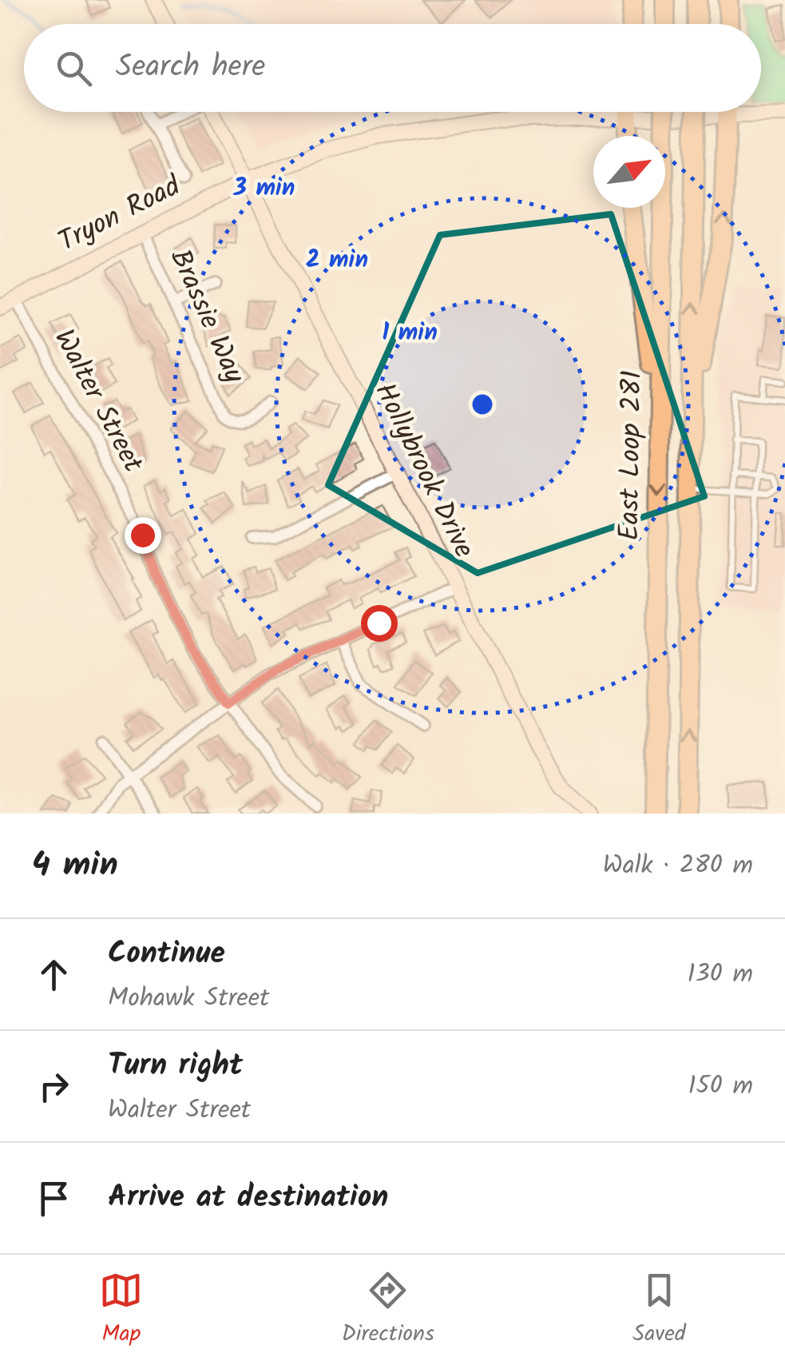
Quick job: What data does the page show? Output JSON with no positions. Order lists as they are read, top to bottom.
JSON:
{
  "streets": {
    "highway": ["East Loop 281"],
    "street": [
      "Tryon Road",
      "Brassie Way",
      "Walter Street",
      "Hollybrook Drive"
    ]
  },
  "crossings": [
    ["Tryon Road", "Brassie Way"],
    ["Tryon Road", "Walter Street"],
    ["Tryon Road", "Hollybrook Drive"]
  ],
  "north": "top right",
  "page": {
    "search": "Search here",
    "heading": ["4 min", "Walk · 280 m"],
    "list": [
      ["Continue", "Mohawk Street", "130 m"],
      ["Turn right", "Walter Street", "150 m"],
      "Arrive at destination"
    ],
    "nav": ["Map", "Directions", "Saved"]
  },
  "rings": ["3 min", "2 min", "1 min"]
}
